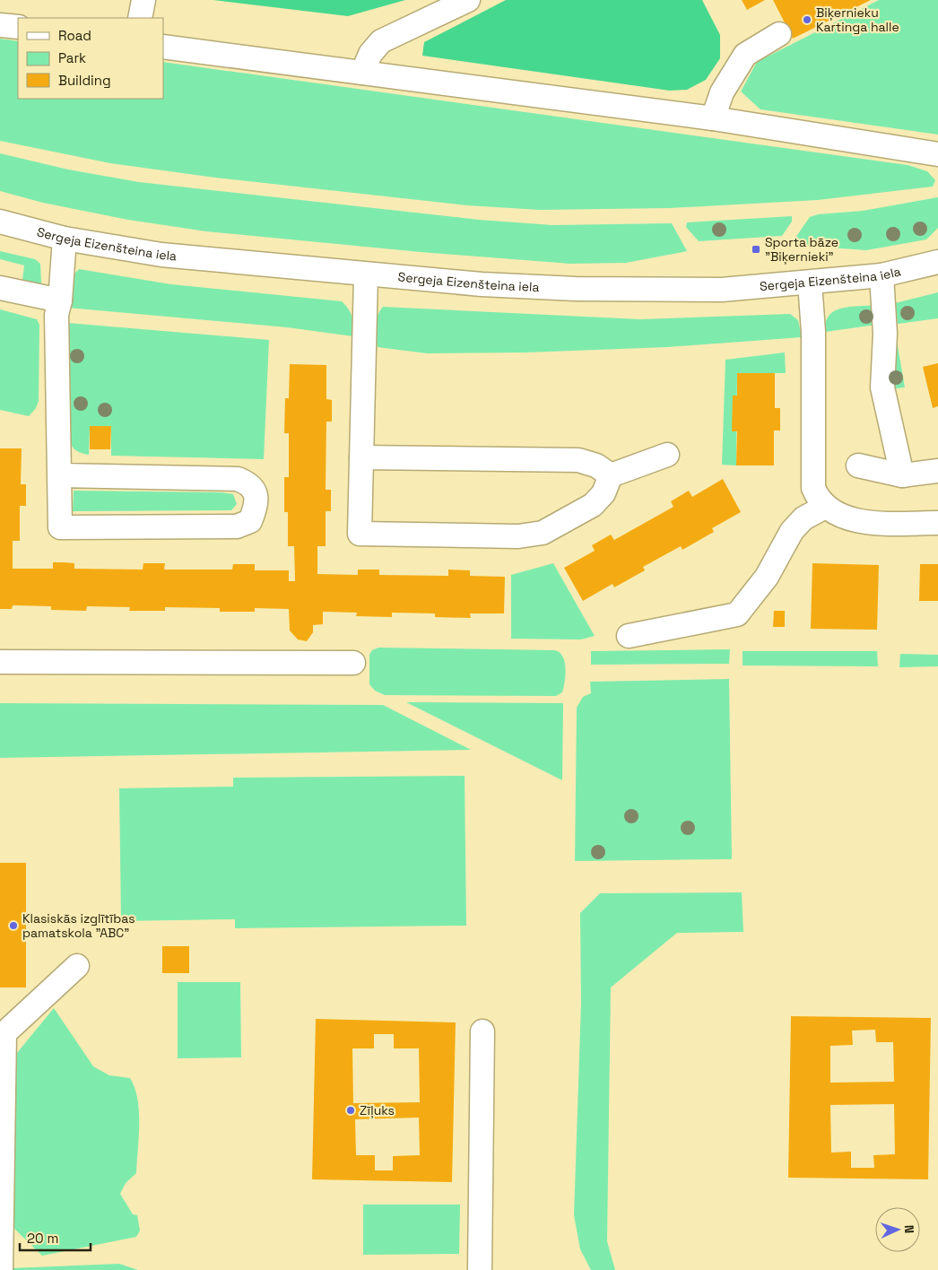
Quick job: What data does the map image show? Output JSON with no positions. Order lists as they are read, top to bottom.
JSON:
{
  "streets": {
    "street": ["Sergeja Eizenšteina iela"]
  },
  "places": {
    "other": ["Biķernieku Kartinga halle", "Klasiskās izglītības pamatskola \"ABC\"", "Zīļuks"],
    "transit": ["Sporta bāze \"Biķernieki\""]
  },
  "legend": ["Road", "Park", "Building"],
  "scale_bar": "20 m",
  "north": "right"
}
